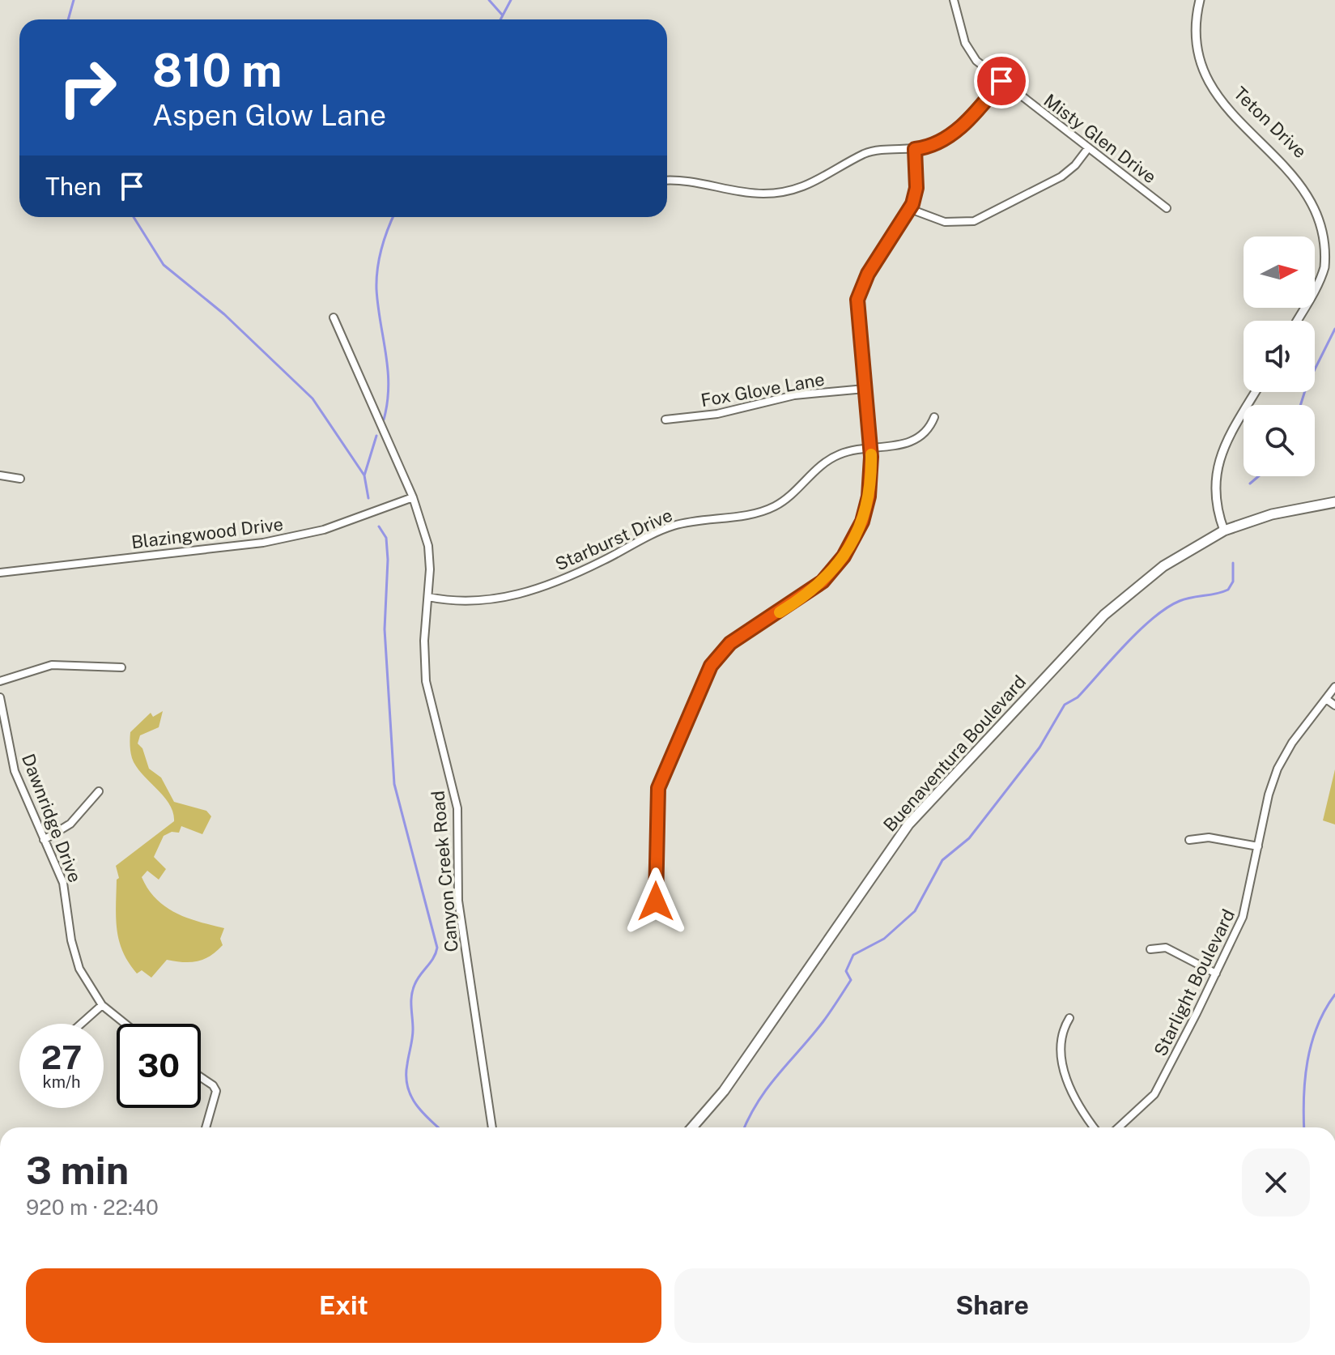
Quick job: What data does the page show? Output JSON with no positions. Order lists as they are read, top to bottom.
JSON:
{
  "streets": {
    "main road": ["Buenaventura Boulevard"],
    "street": [
      "Teton Drive",
      "Misty Glen Drive",
      "Fox Glove Lane",
      "Blazingwood Drive",
      "Starburst Drive",
      "Dawnridge Drive",
      "Canyon Creek Road",
      "Starlight Boulevard"
    ]
  },
  "crossings": [
    ["Blazingwood Drive", "Canyon Creek Road"],
    ["Starburst Drive", "Canyon Creek Road"]
  ],
  "north": "right",
  "page": {
    "turn": ["810 m", "Aspen Glow Lane"],
    "then": "Then",
    "speed": "27 km/h",
    "limit": "30",
    "heading": ["3 min", "920 m · 22:40"],
    "buttons": ["Exit", "Share"]
  }
}
